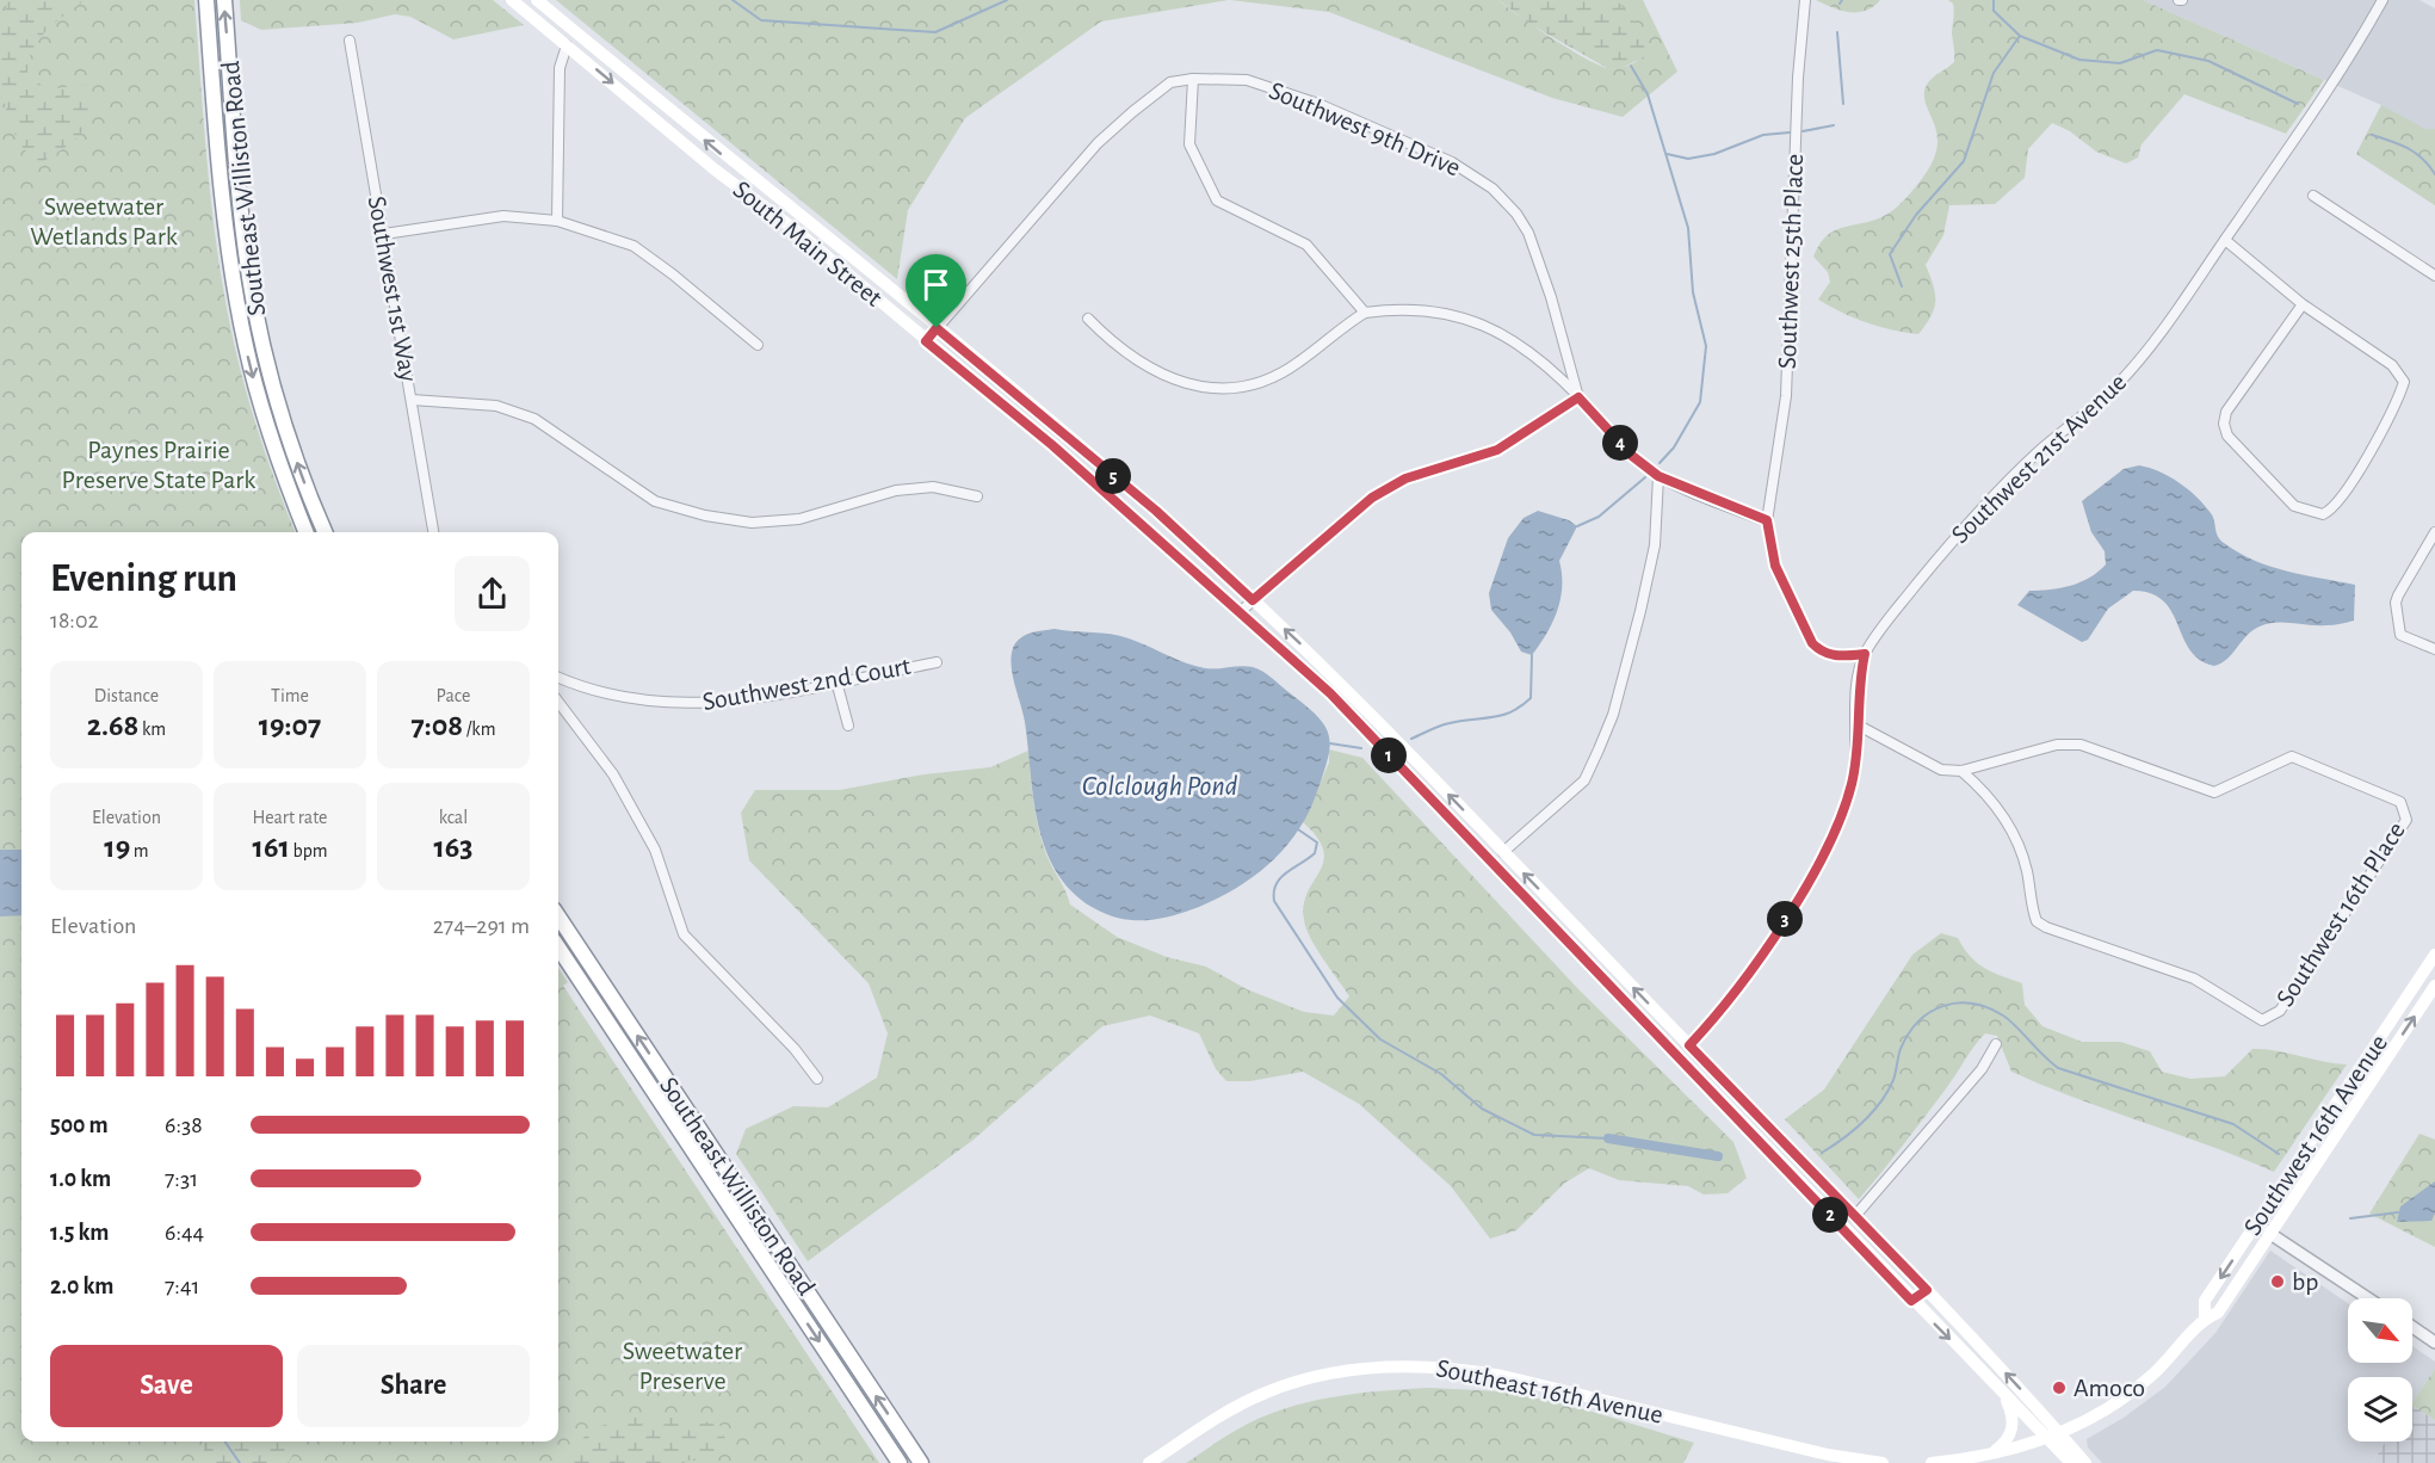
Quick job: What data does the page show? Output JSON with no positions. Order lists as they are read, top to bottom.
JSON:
{
  "streets": {
    "highway": ["Southeast Williston Road"],
    "main road": ["South Main Street", "Southwest 16th Avenue", "Southeast 16th Avenue"],
    "street": [
      "Southwest 9th Drive",
      "Southwest 25th Place",
      "Southwest 1st Way",
      "Southwest 21st Avenue",
      "Southwest 2nd Court",
      "Southwest 16th Place"
    ]
  },
  "crossings": [
    ["Southwest 9th Drive", "South Main Street"],
    ["South Main Street", "Southwest 21st Avenue"],
    ["South Main Street", "Southwest 16th Avenue"],
    ["Southwest 25th Place", "Southwest 21st Avenue"]
  ],
  "water": ["Colclough Pond"],
  "parks": ["Sweetwater Wetlands Park", "Paynes Prairie Preserve State Park", "Sweetwater Preserve"],
  "places": ["bp", "Amoco"],
  "north": "bottom right",
  "page": {
    "pins": [
      "4",
      "5",
      "1",
      "3",
      "2"
    ],
    "heading": ["Evening run", "18:02"],
    "stats": [
      ["Distance", "2.68 km"],
      ["Time", "19:07"],
      ["Pace", "7:08 /km"],
      ["Elevation", "19 m"],
      ["Heart rate", "161 bpm"],
      ["kcal", "163"]
    ],
    "chart": ["Elevation", "274–291 m"],
    "list": [
      {
        "name": "500 m",
        "note": "6:38"
      },
      {
        "name": "1.0 km",
        "note": "7:31"
      },
      {
        "name": "1.5 km",
        "note": "6:44"
      },
      {
        "name": "2.0 km",
        "note": "7:41"
      }
    ],
    "buttons": ["Save", "Share"]
  }
}
